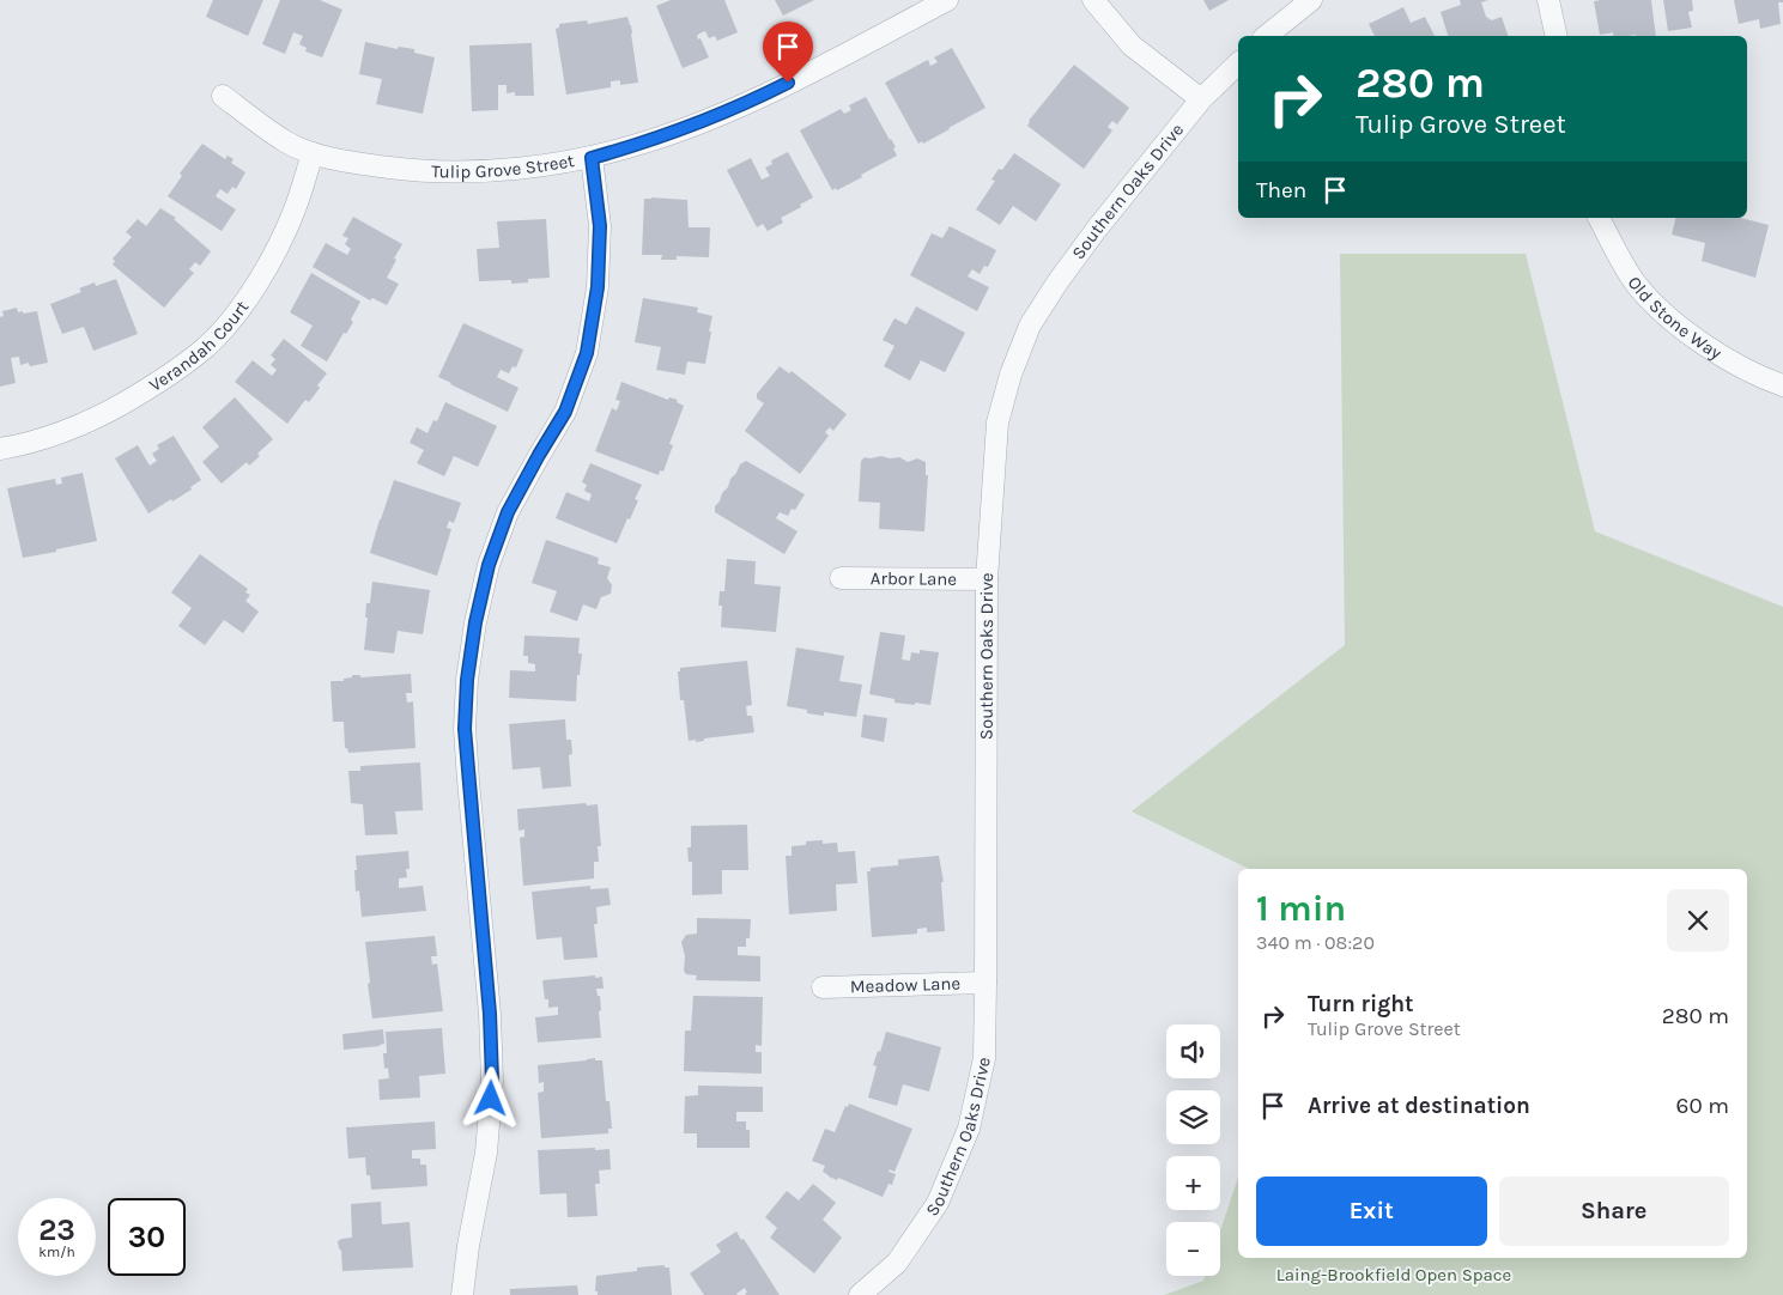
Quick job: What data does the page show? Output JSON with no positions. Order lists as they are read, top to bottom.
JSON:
{
  "streets": {
    "street": [
      "Tulip Grove Street",
      "Southern Oaks Drive",
      "Old Stone Way",
      "Verandah Court",
      "Arbor Lane",
      "Meadow Lane"
    ]
  },
  "crossings": [
    ["Tulip Grove Street", "Verandah Court"],
    ["Southern Oaks Drive", "Arbor Lane"],
    ["Southern Oaks Drive", "Meadow Lane"]
  ],
  "parks": ["Laing-Brookfield Open Space"],
  "page": {
    "turn": ["280 m", "Tulip Grove Street"],
    "then": "Then",
    "heading": ["1 min", "340 m · 08:20"],
    "list": [
      {
        "name": "Turn right",
        "note": "Tulip Grove Street",
        "value": "280 m"
      },
      {
        "name": "Arrive at destination",
        "value": "60 m"
      }
    ],
    "map_buttons": ["+", "−"],
    "buttons": ["Exit", "Share"],
    "speed": "23 km/h",
    "limit": "30"
  }
}
